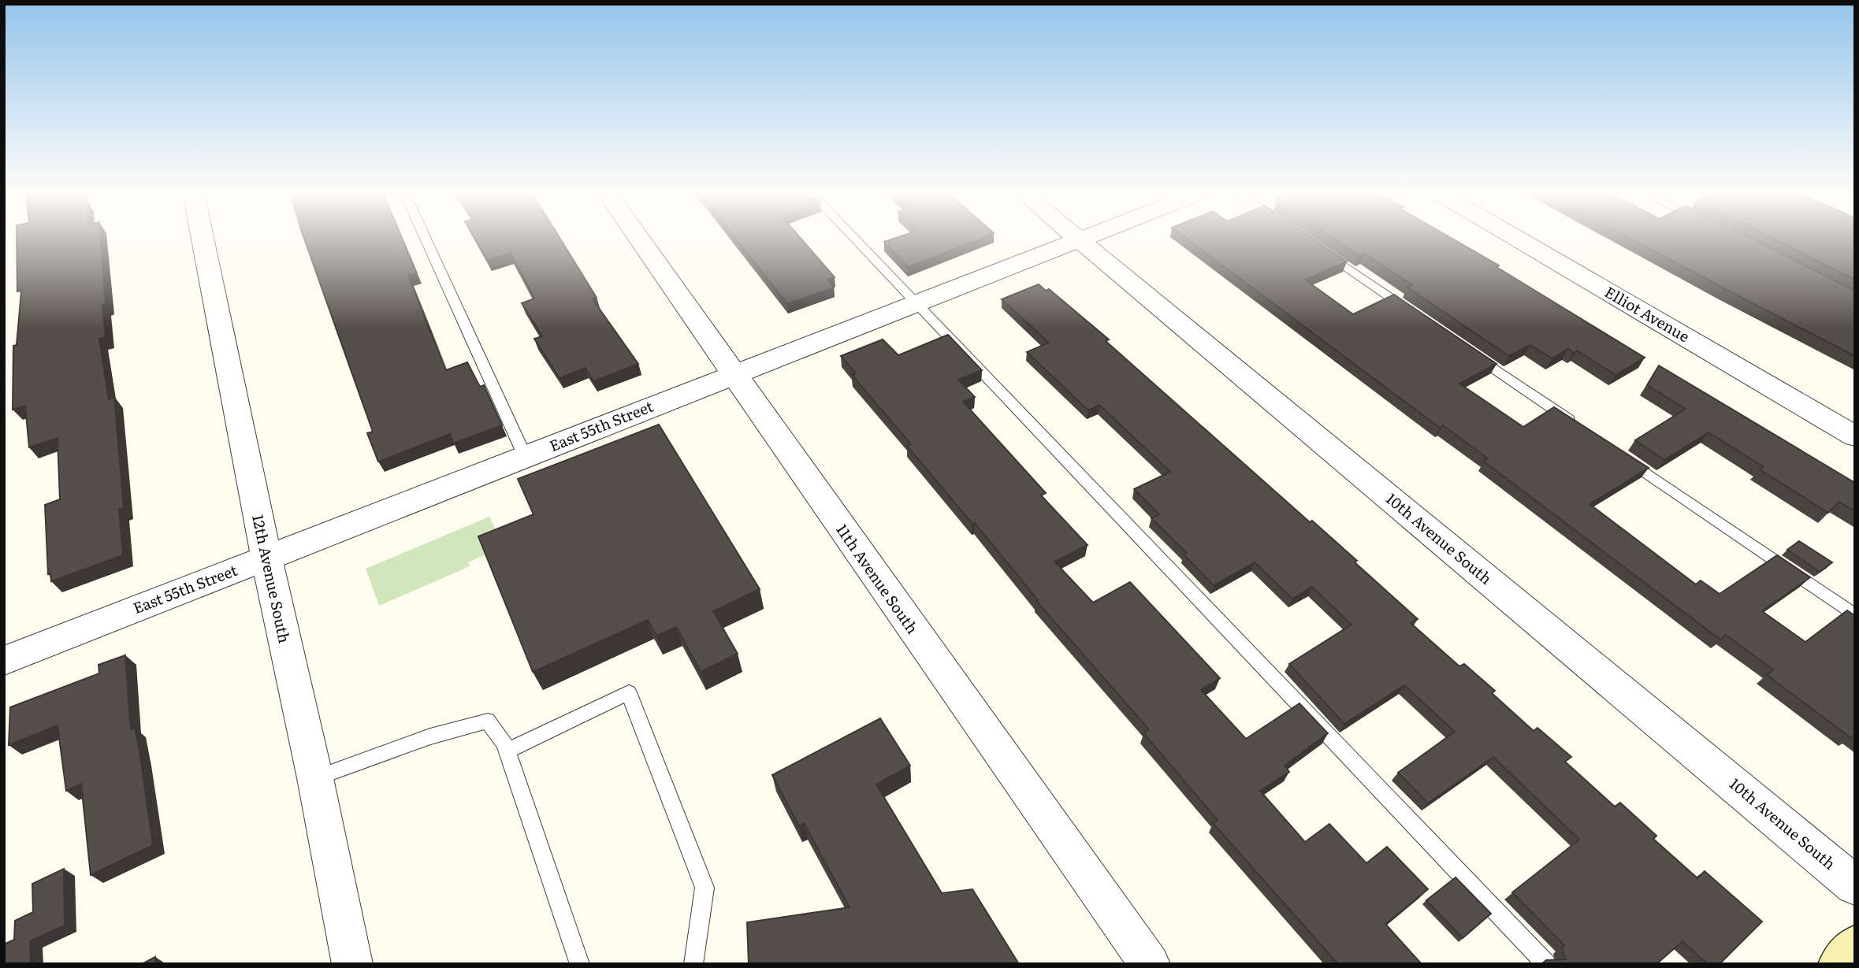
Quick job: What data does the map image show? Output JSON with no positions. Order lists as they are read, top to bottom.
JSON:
{
  "streets": {
    "street": [
      "Elliot Avenue",
      "East 55th Street",
      "10th Avenue South",
      "12th Avenue South",
      "11th Avenue South"
    ]
  },
  "crossings": [
    ["East 55th Street", "10th Avenue South"],
    ["East 55th Street", "12th Avenue South"],
    ["East 55th Street", "11th Avenue South"]
  ]
}
